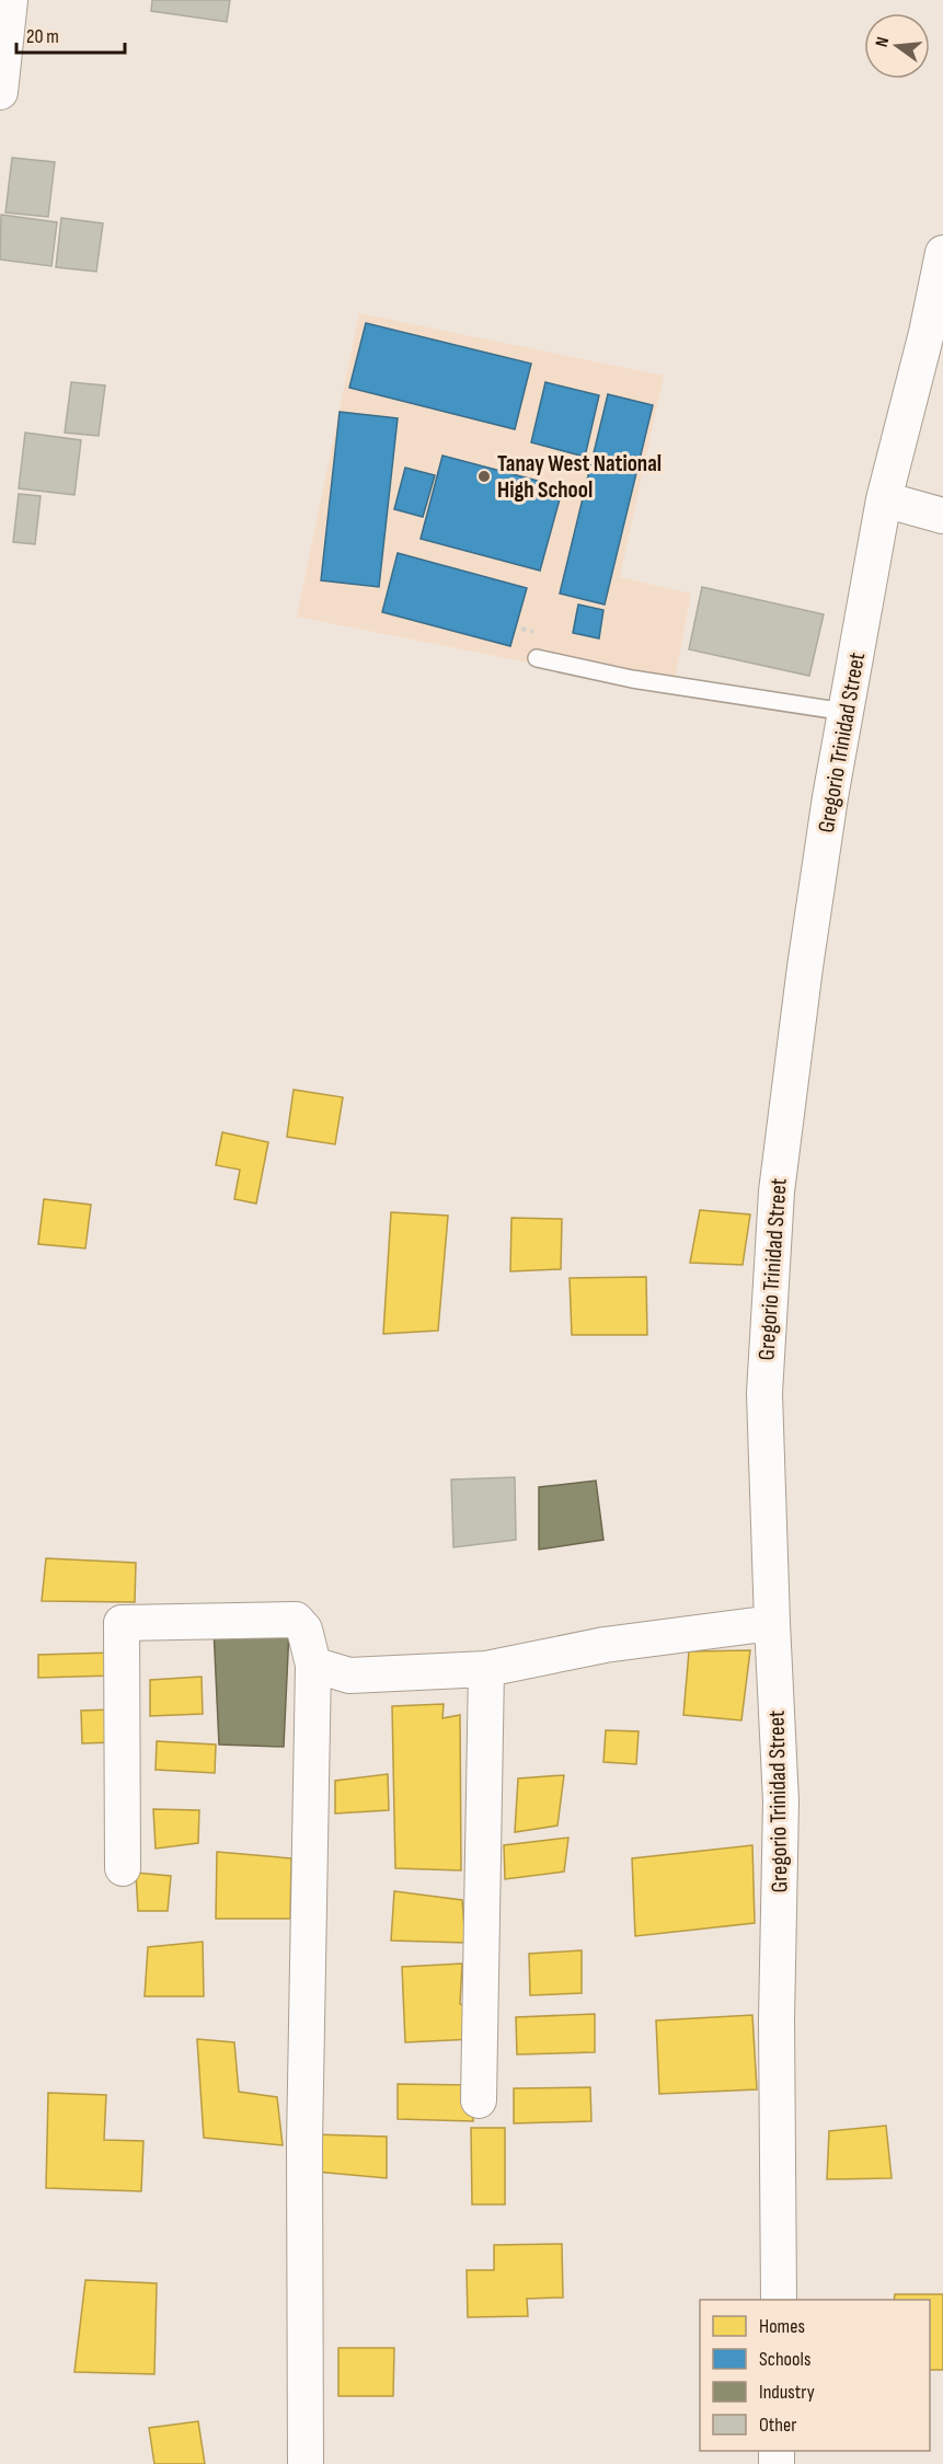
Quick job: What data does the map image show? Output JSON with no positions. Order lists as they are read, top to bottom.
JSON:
{
  "streets": {
    "street": ["Gregorio Trinidad Street"]
  },
  "places": ["Tanay West National High School"],
  "legend": [
    "Homes",
    "Schools",
    "Industry",
    "Other"
  ],
  "scale_bar": "20 m",
  "north": "left"
}
